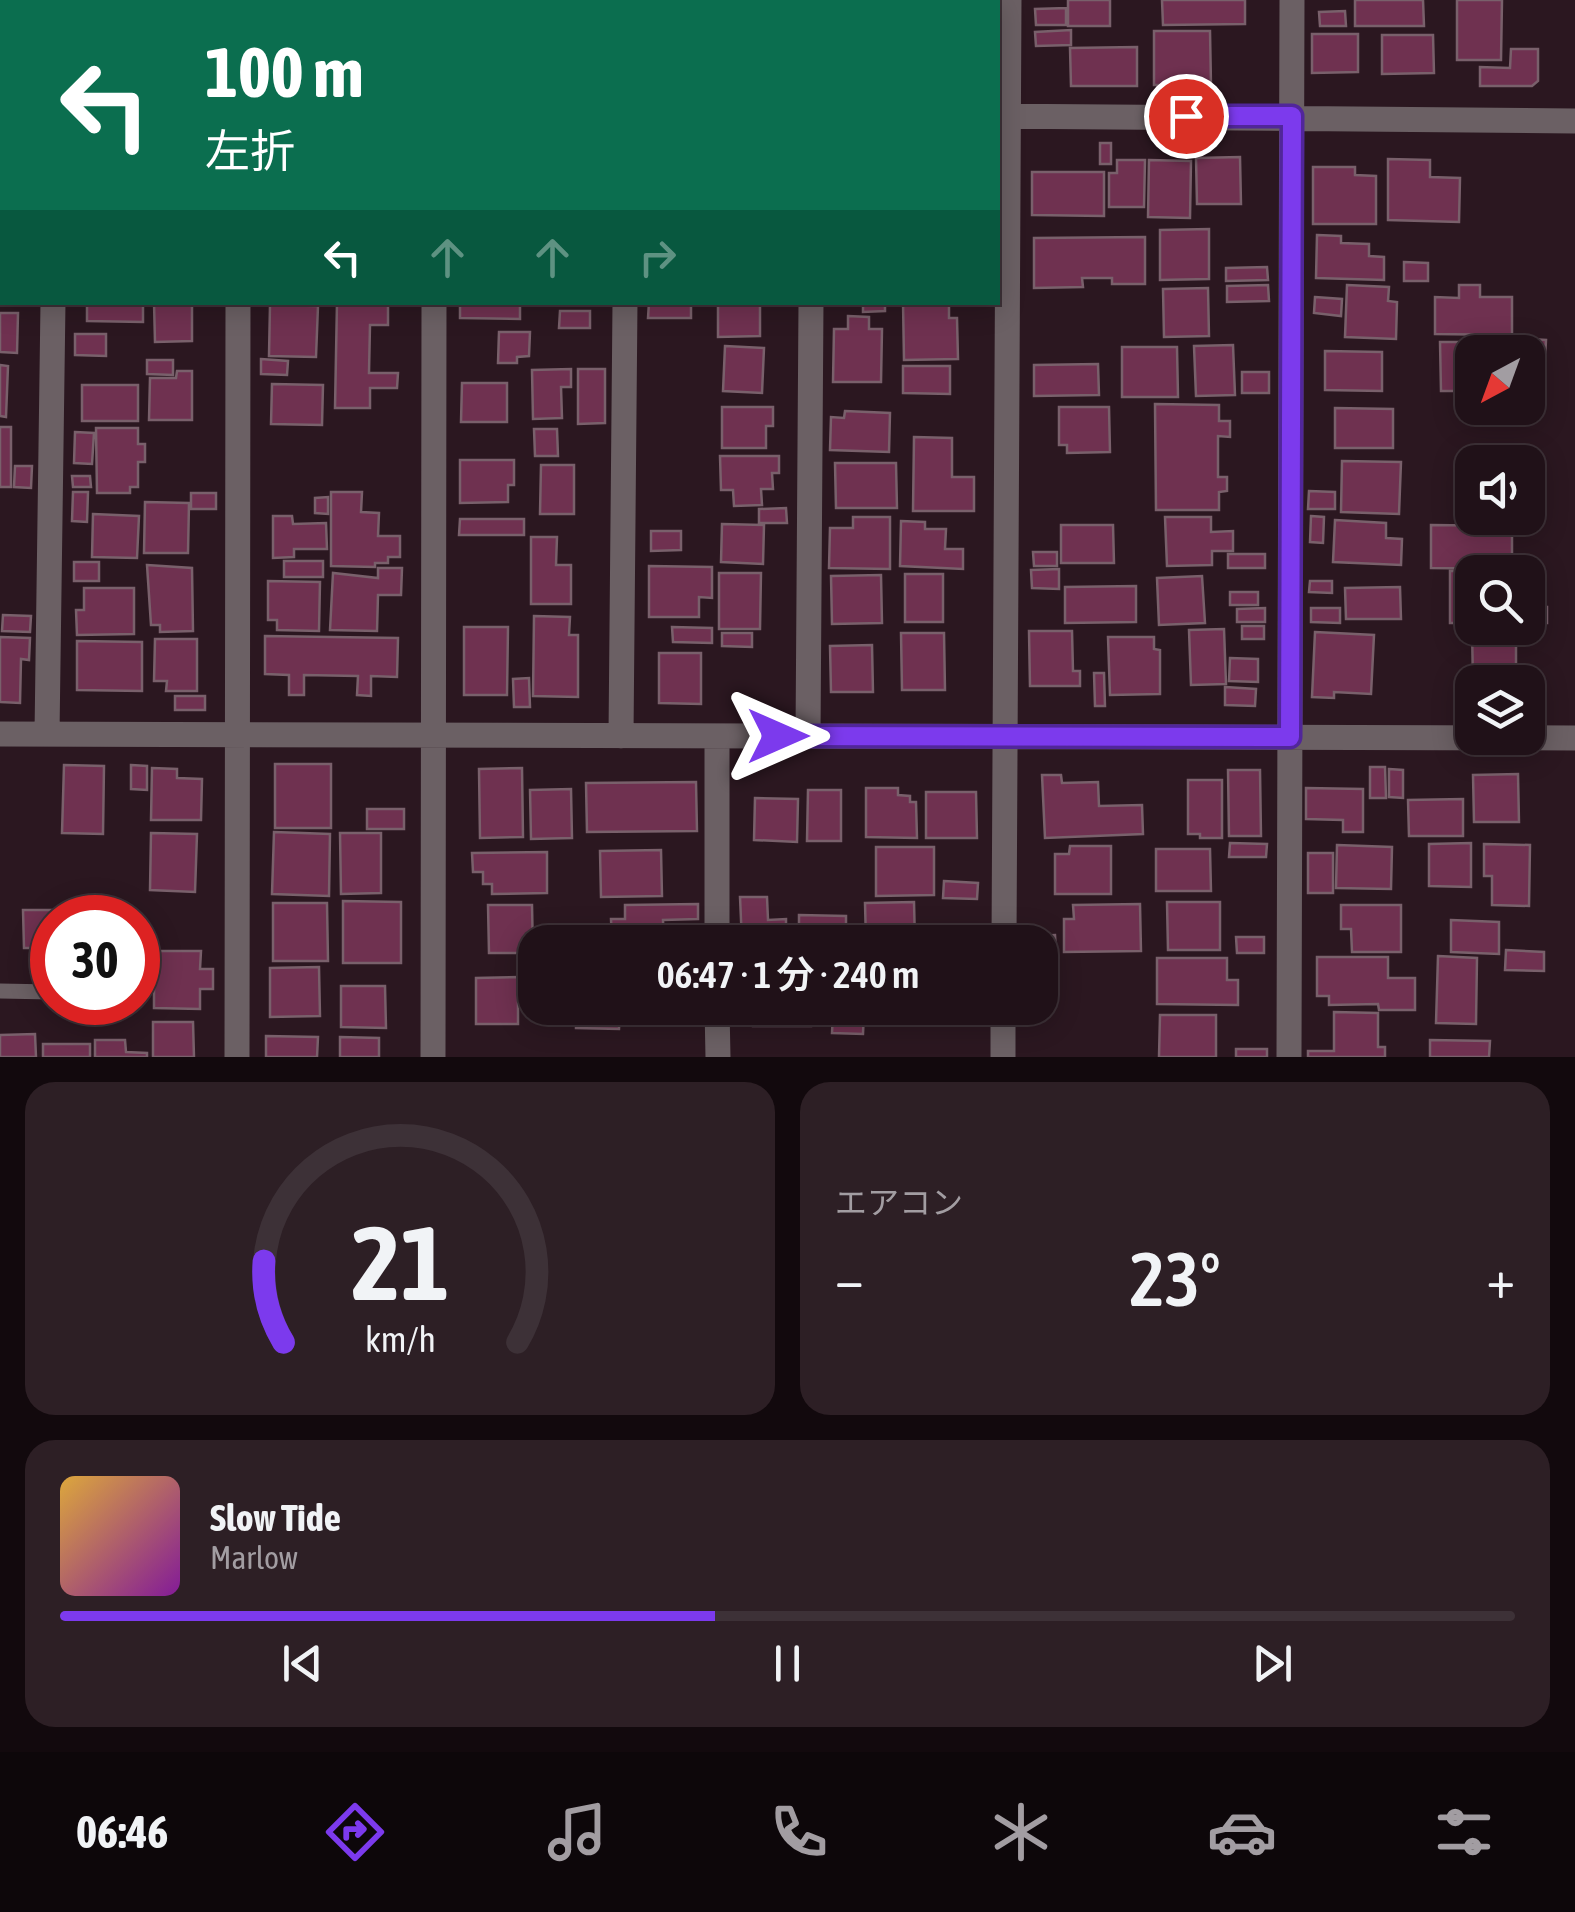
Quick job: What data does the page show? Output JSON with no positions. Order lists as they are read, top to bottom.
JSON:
{
  "north": "bottom left",
  "page": {
    "turn": ["100 m", "左折"],
    "limit": "30",
    "trip": "06:47 · 1 分 · 240 m",
    "tile": "エアコン",
    "heat": ["−", "23°", "+"],
    "song": ["Slow Tide", "Marlow"],
    "tabs": "06:46",
    "gauge": ["21", "km/h"]
  }
}
